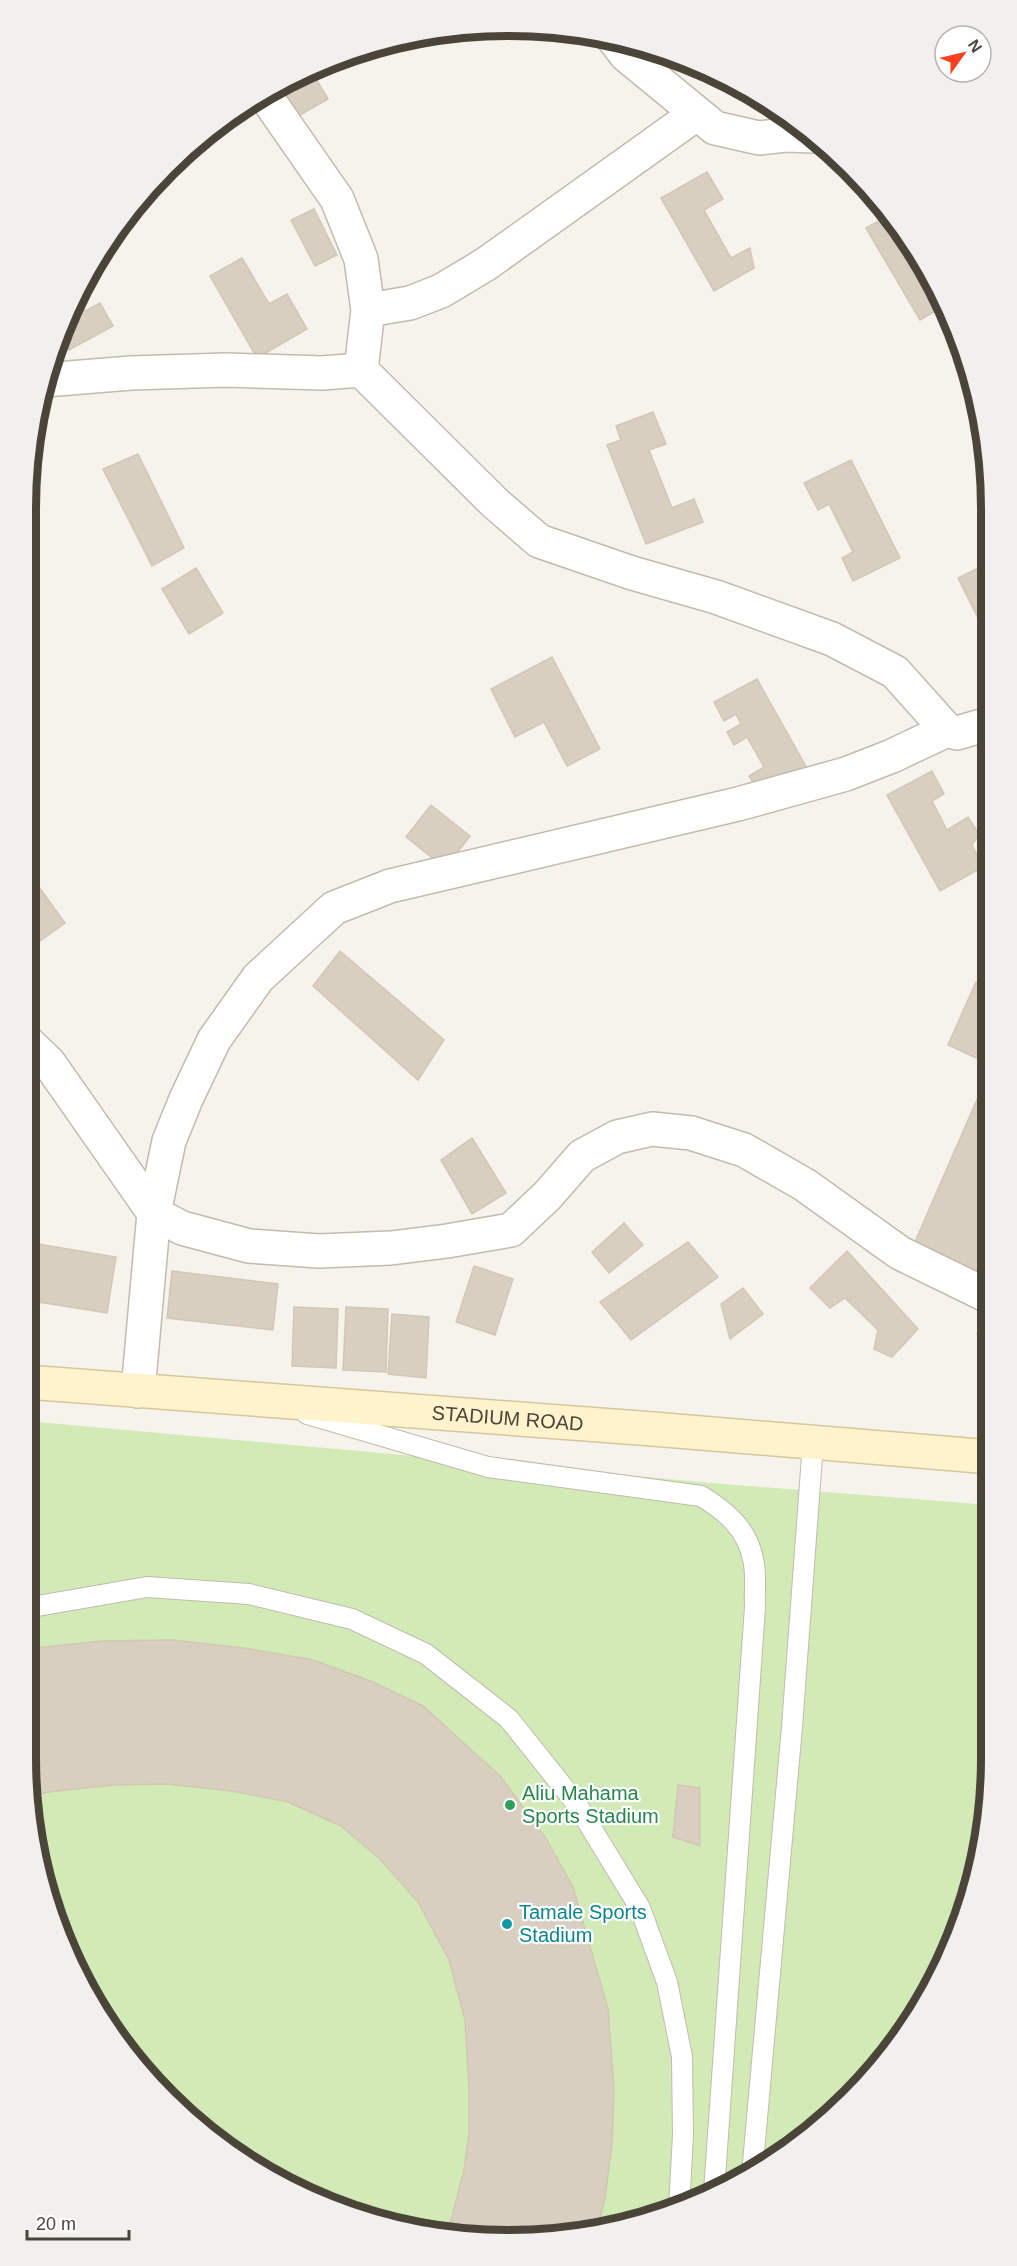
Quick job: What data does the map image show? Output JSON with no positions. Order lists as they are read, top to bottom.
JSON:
{
  "streets": {
    "main road": ["STADIUM ROAD"]
  },
  "places": ["Aliu Mahama Sports Stadium", "Tamale Sports Stadium"],
  "scale_bar": "20 m",
  "north": "top right"
}
